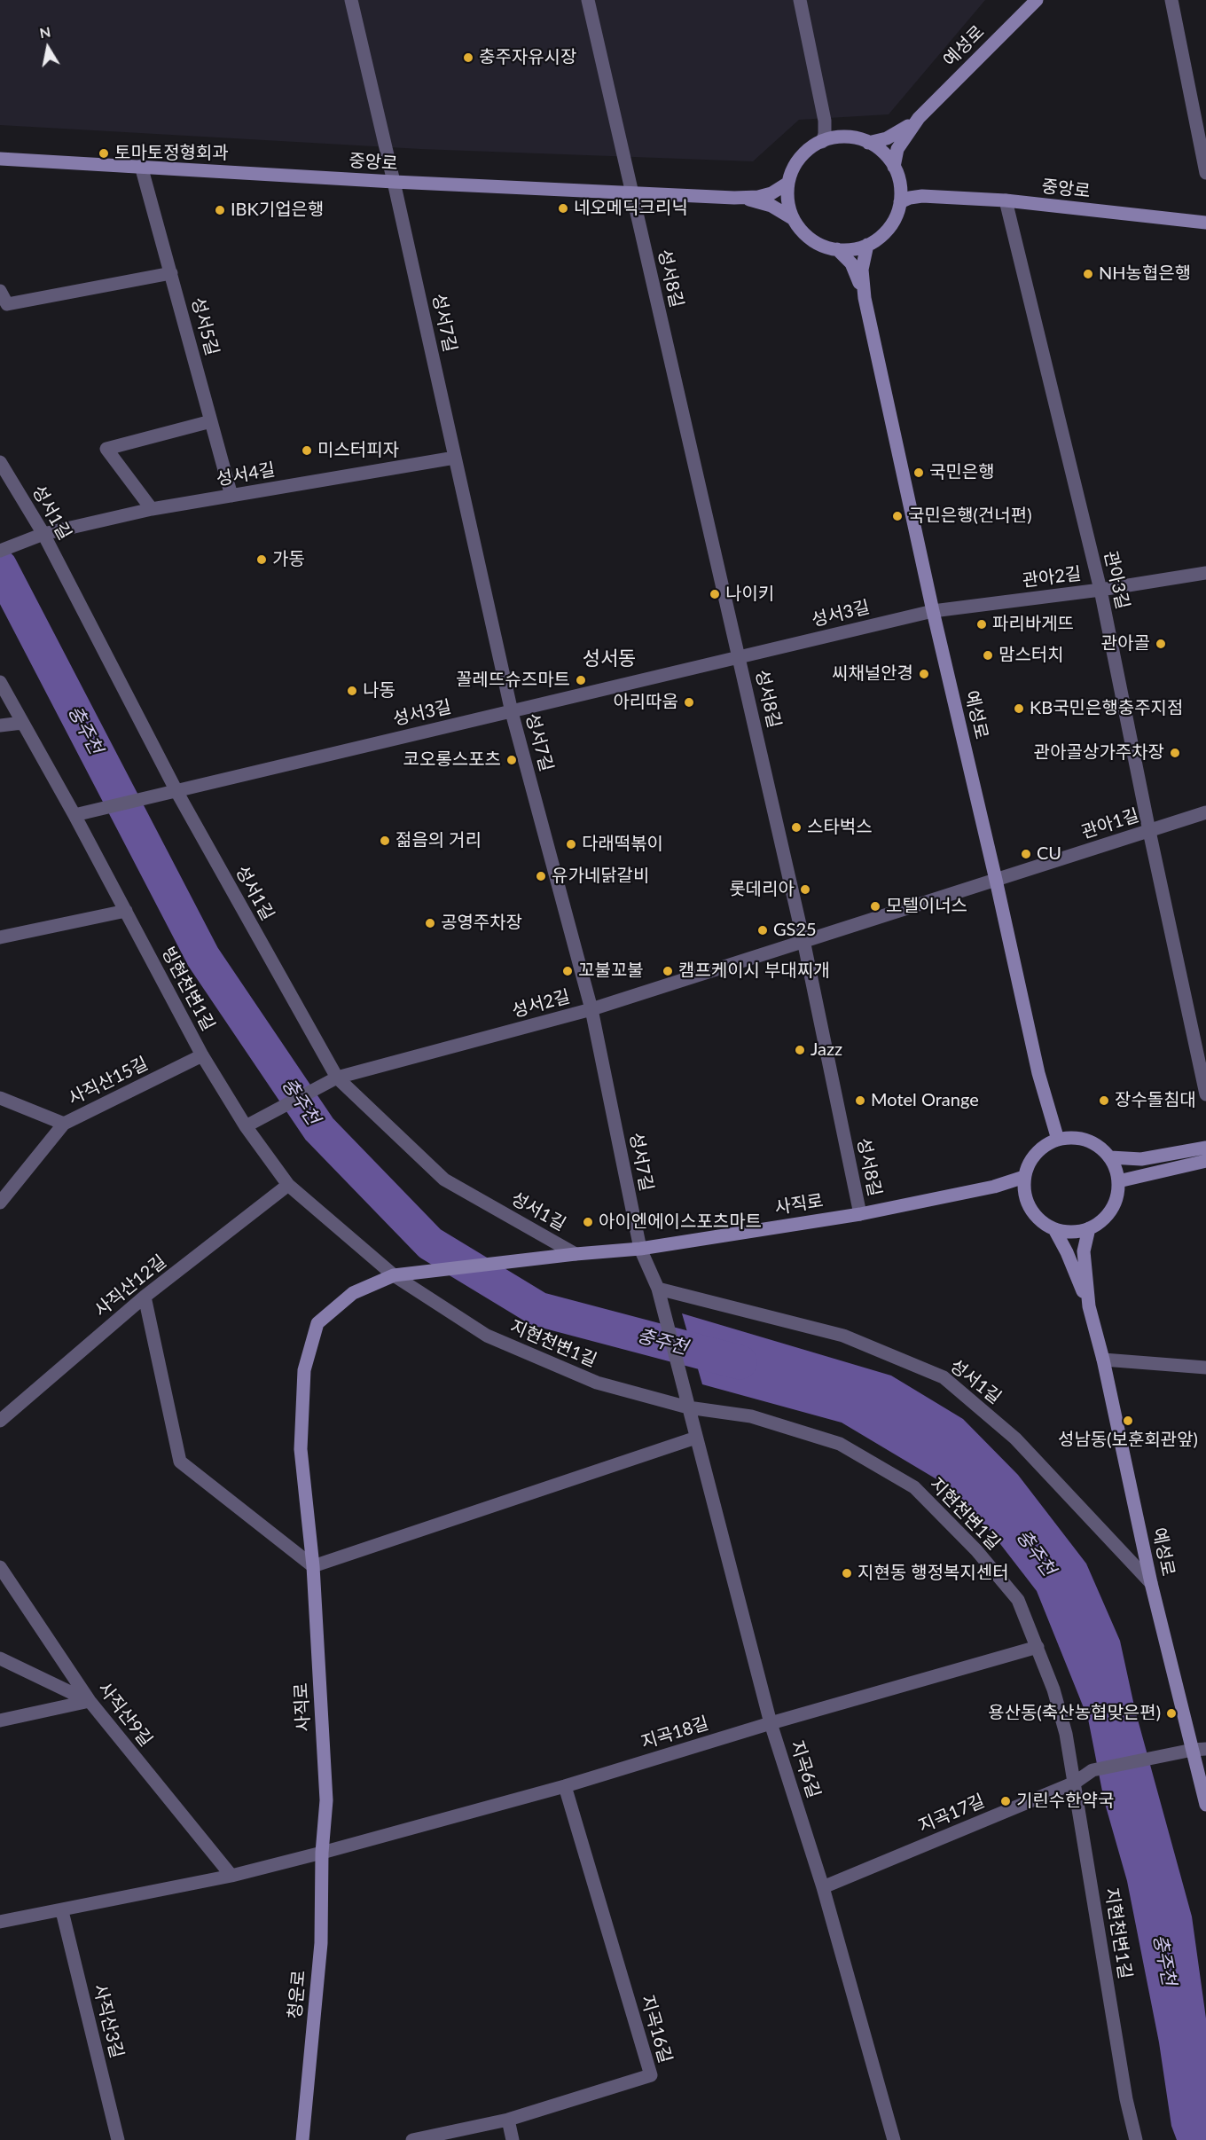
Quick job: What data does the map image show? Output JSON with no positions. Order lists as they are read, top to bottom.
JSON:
{
  "streets": {
    "main road": [
      "예성로",
      "중앙로",
      "사직로",
      "청운로"
    ],
    "street": [
      "성서8길",
      "성서7길",
      "성서5길",
      "성서4길",
      "성서1길",
      "관아2길",
      "관아3길",
      "성서3길",
      "관아1길",
      "빙현천변1길",
      "성서2길",
      "사직산15길",
      "사직산12길",
      "지현천변1길",
      "사직산9길",
      "지곡18길",
      "지곡6길",
      "지곡17길",
      "사직산3길",
      "지곡16길"
    ]
  },
  "crossings": [
    ["예성로", "중앙로"],
    ["예성로", "성서1길"],
    ["예성로", "관아2길"],
    ["예성로", "성서3길"],
    ["예성로", "관아1길"],
    ["예성로", "성서2길"],
    ["예성로", "사직로"],
    ["예성로", "지곡17길"],
    ["중앙로", "성서8길"],
    ["중앙로", "성서7길"],
    ["중앙로", "성서5길"],
    ["중앙로", "관아3길"],
    ["성서8길", "성서3길"],
    ["성서8길", "성서2길"],
    ["성서8길", "사직로"],
    ["성서7길", "성서4길"],
    ["성서7길", "성서1길"],
    ["성서7길", "성서3길"],
    ["성서7길", "성서2길"],
    ["성서7길", "사직로"],
    ["성서7길", "지곡6길"],
    ["성서5길", "성서4길"],
    ["성서4길", "성서1길"],
    ["성서1길", "성서3길"],
    ["성서1길", "성서2길"],
    ["성서1길", "사직로"],
    ["성서1길", "지곡6길"],
    ["관아2길", "관아3길"],
    ["관아2길", "성서3길"],
    ["관아3길", "관아1길"],
    ["성서3길", "빙현천변1길"],
    ["관아1길", "성서2길"],
    ["빙현천변1길", "성서2길"],
    ["빙현천변1길", "사직산15길"],
    ["빙현천변1길", "사직로"],
    ["빙현천변1길", "사직산12길"],
    ["빙현천변1길", "지현천변1길"],
    ["사직로", "지현천변1길"],
    ["사직로", "지곡18길"],
    ["사직로", "청운로"],
    ["지현천변1길", "지곡18길"],
    ["지현천변1길", "지곡6길"],
    ["지현천변1길", "지곡17길"],
    ["지곡18길", "지곡6길"],
    ["지곡18길", "청운로"],
    ["지곡18길", "지곡16길"],
    ["지곡6길", "지곡17길"]
  ],
  "districts": ["성서동"],
  "water": ["충주천"],
  "places": [
    "충주자유시장",
    "토마토정형회과",
    "네오메딕크리닉",
    "IBK기업은행",
    "NH농협은행",
    "미스터피자",
    "국민은행",
    "국민은행(건너편)",
    "가동",
    "나이키",
    "파리바게뜨",
    "관아골",
    "맘스터치",
    "씨채널안경",
    "꼴레뜨슈즈마트",
    "나동",
    "아리따움",
    "KB국민은행충주지점",
    "관아골상가주차장",
    "코오롱스포츠",
    "스타벅스",
    "젊음의 거리",
    "다래떡볶이",
    "CU",
    "유가네닭갈비",
    "롯데리아",
    "모텔이너스",
    "공영주차장",
    "GS25",
    "꼬불꼬불",
    "캠프케이시 부대찌개",
    "Jazz",
    "Motel Orange",
    "장수돌침대",
    "아이엔에이스포츠마트",
    "성남동(보훈회관앞)",
    "지현동 행정복지센터",
    "용산동(축산농협맞은편)",
    "기린수한약국"
  ],
  "north": "top"
}
